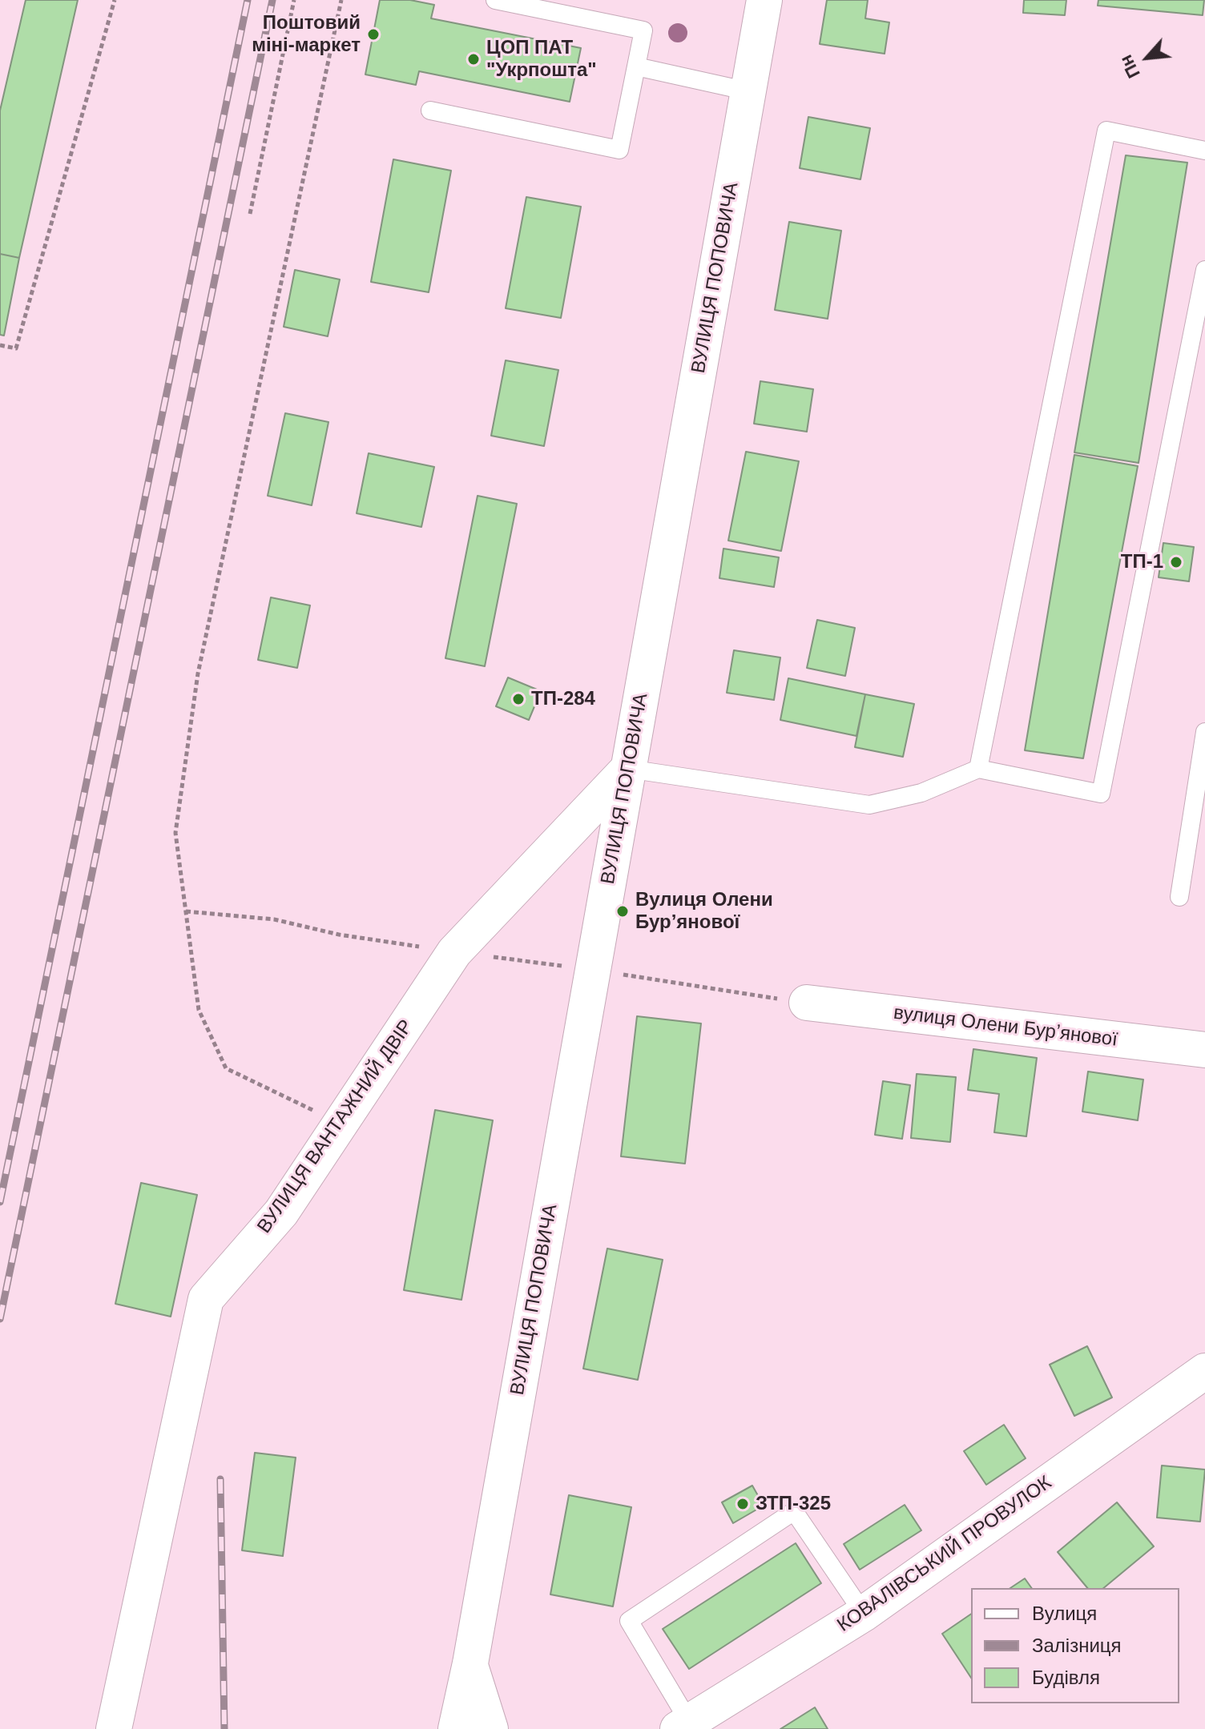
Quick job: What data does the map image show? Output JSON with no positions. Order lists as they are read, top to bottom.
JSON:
{
  "streets": {
    "street": [
      "ВУЛИЦЯ ПОПОВИЧА",
      "вулиця Олени Бурʼянової",
      "ВУЛИЦЯ ВАНТАЖНИЙ ДВІР",
      "КОВАЛІВСЬКИЙ ПРОВУЛОК"
    ]
  },
  "crossings": [
    ["ВУЛИЦЯ ПОПОВИЧА", "ВУЛИЦЯ ВАНТАЖНИЙ ДВІР"]
  ],
  "places": [
    "Поштовий міні-маркет",
    "ЦОП ПАТ \"Укрпошта\"",
    "ТП-1",
    "ТП-284",
    "Вулиця Олени Бур’янової",
    "ЗТП-325"
  ],
  "legend": ["Вулиця", "Залізниця", "Будівля"],
  "north": "bottom left"
}
